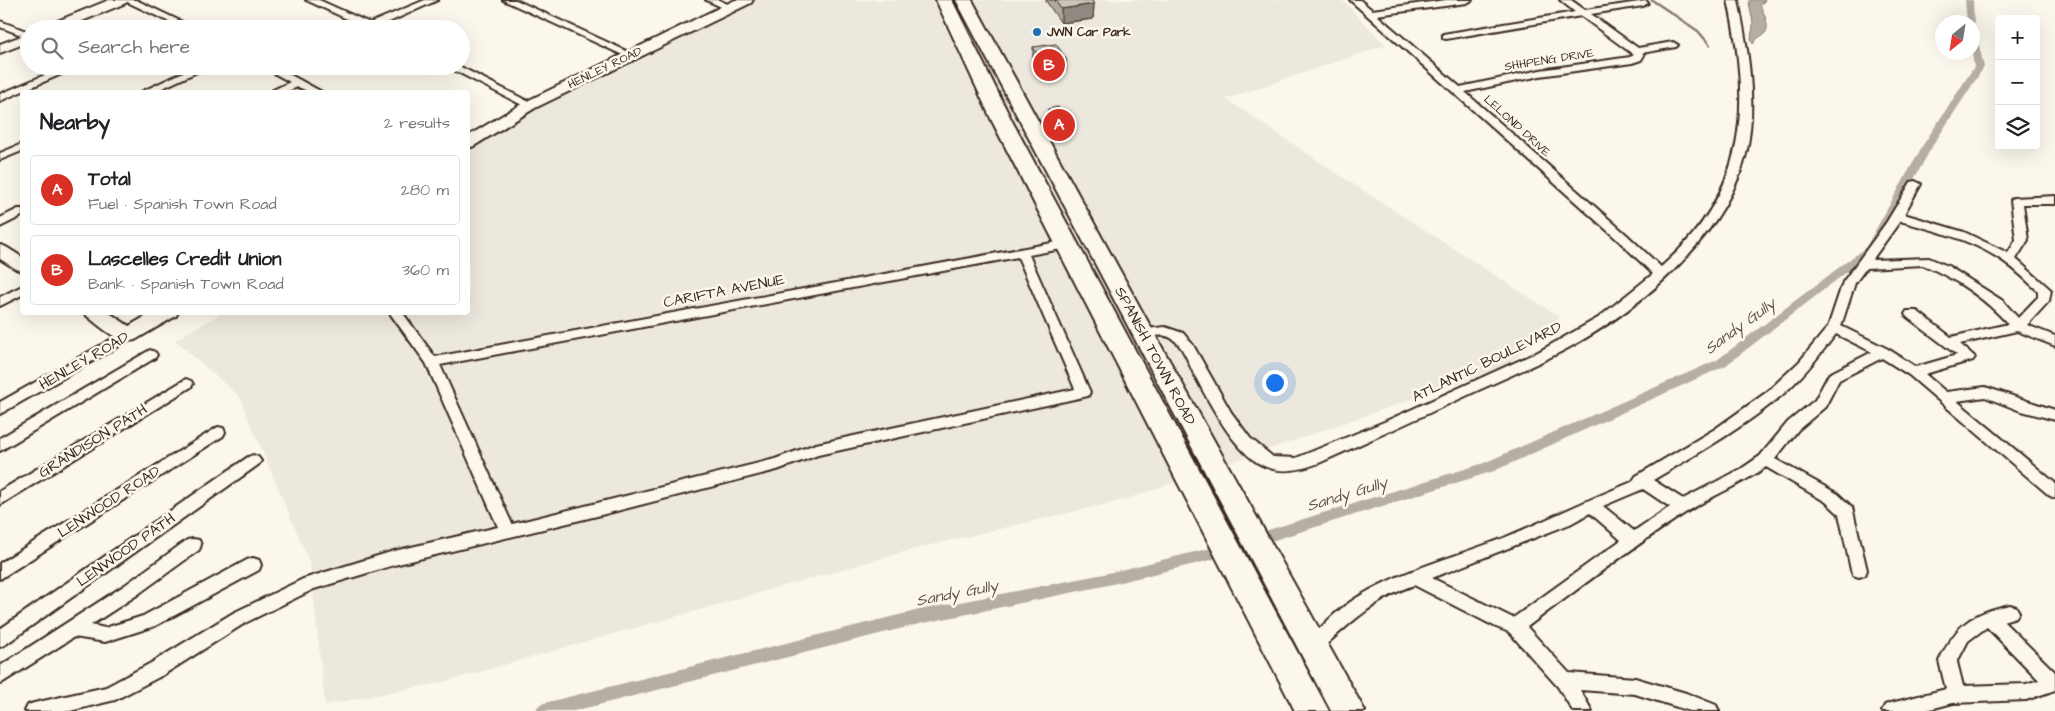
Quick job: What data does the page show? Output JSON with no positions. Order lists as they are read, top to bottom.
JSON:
{
  "streets": {
    "highway": ["SPANISH TOWN ROAD"],
    "street": [
      "SHHPENG DRIVE",
      "HENLEY ROAD",
      "LELOND DRIVE",
      "CARIFTA AVENUE",
      "ATLANTIC BOULEVARD",
      "GRANDISON PATH",
      "LENWOOD ROAD",
      "LENWOOD PATH"
    ]
  },
  "crossings": [
    ["SHHPENG DRIVE", "LELOND DRIVE"],
    ["LELOND DRIVE", "ATLANTIC BOULEVARD"],
    ["CARIFTA AVENUE", "SPANISH TOWN ROAD"],
    ["SPANISH TOWN ROAD", "ATLANTIC BOULEVARD"]
  ],
  "water": ["Sandy Gully"],
  "places": ["JWN Car Park"],
  "north": "bottom left",
  "page": {
    "map_buttons": ["+", "−"],
    "search": "Search here",
    "pins": ["B", "A"],
    "heading": ["Nearby", "2 results"],
    "list": [
      {
        "mark": "A",
        "name": "Total",
        "note": "Fuel · Spanish Town Road",
        "value": "280 m"
      },
      {
        "mark": "B",
        "name": "Lascelles Credit Union",
        "note": "Bank · Spanish Town Road",
        "value": "360 m"
      }
    ]
  }
}
